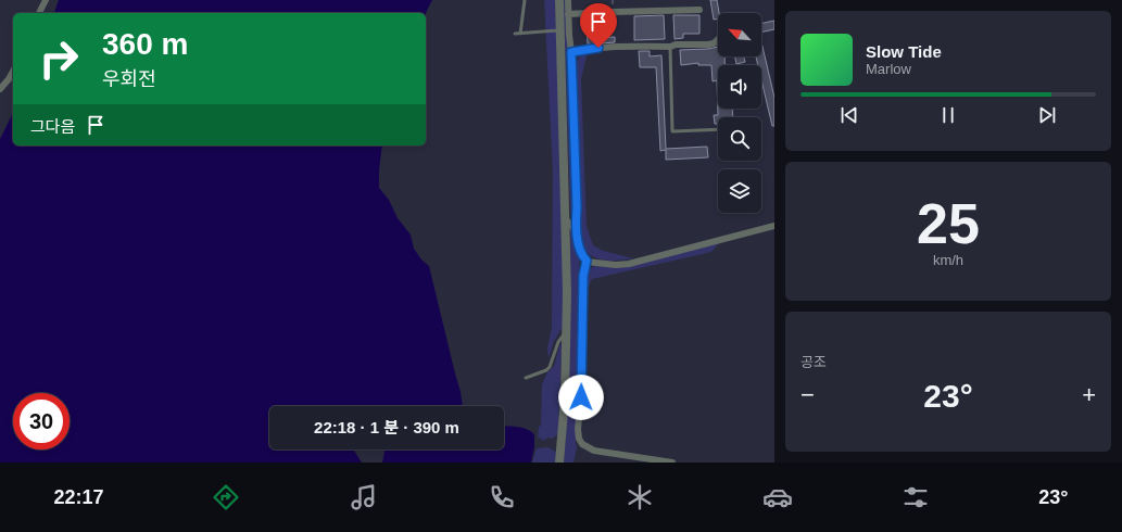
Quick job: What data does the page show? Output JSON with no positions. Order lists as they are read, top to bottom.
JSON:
{
  "north": "top left",
  "page": {
    "turn": ["360 m", "우회전"],
    "song": ["Slow Tide", "Marlow"],
    "then": "그다음",
    "tile": [
      ["25", "km/h"],
      "공조"
    ],
    "heat": ["−", "23°", "+"],
    "limit": "30",
    "trip": "22:18 · 1 분 · 390 m",
    "tabs": ["22:17", "23°"]
  }
}
